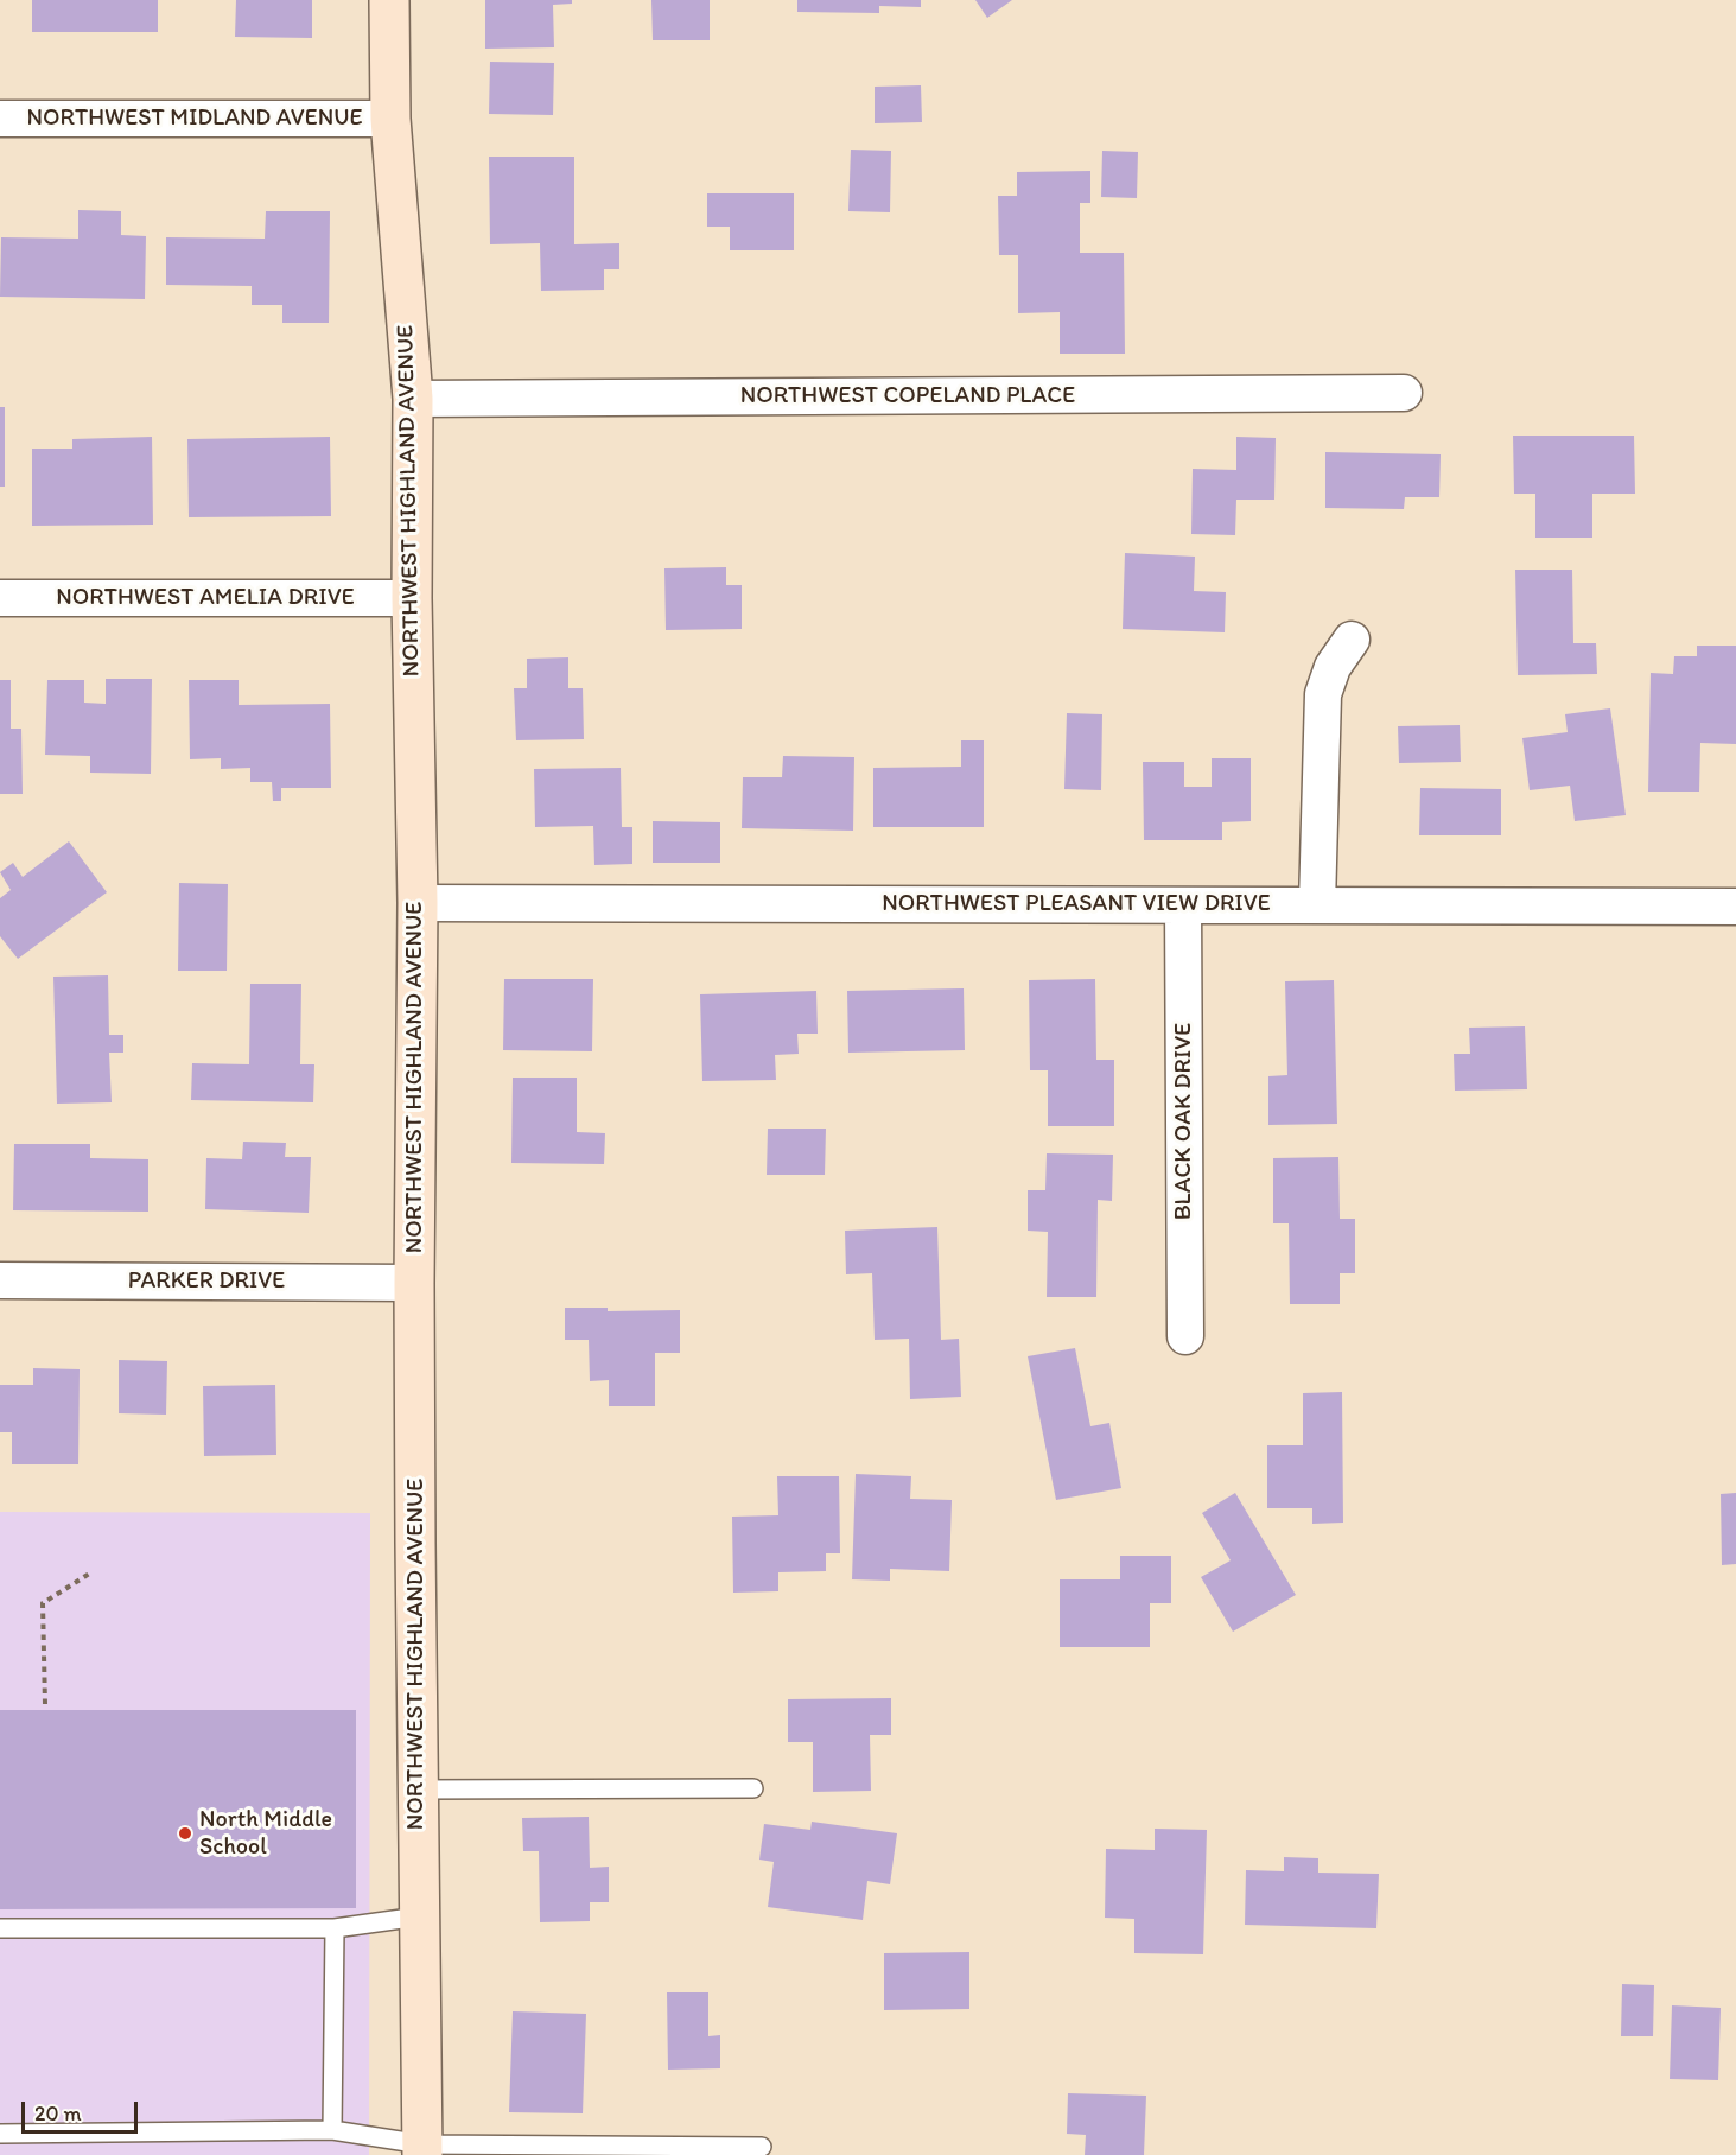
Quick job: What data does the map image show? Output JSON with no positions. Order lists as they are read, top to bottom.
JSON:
{
  "streets": {
    "main road": ["NORTHWEST HIGHLAND AVENUE"],
    "street": [
      "NORTHWEST MIDLAND AVENUE",
      "NORTHWEST COPELAND PLACE",
      "NORTHWEST AMELIA DRIVE",
      "NORTHWEST PLEASANT VIEW DRIVE",
      "BLACK OAK DRIVE",
      "PARKER DRIVE"
    ]
  },
  "crossings": [
    ["NORTHWEST MIDLAND AVENUE", "NORTHWEST HIGHLAND AVENUE"],
    ["NORTHWEST COPELAND PLACE", "NORTHWEST HIGHLAND AVENUE"],
    ["NORTHWEST HIGHLAND AVENUE", "NORTHWEST AMELIA DRIVE"],
    ["NORTHWEST HIGHLAND AVENUE", "NORTHWEST PLEASANT VIEW DRIVE"],
    ["NORTHWEST HIGHLAND AVENUE", "PARKER DRIVE"],
    ["NORTHWEST PLEASANT VIEW DRIVE", "BLACK OAK DRIVE"]
  ],
  "places": ["North Middle School"],
  "scale_bar": "20 m"
}
